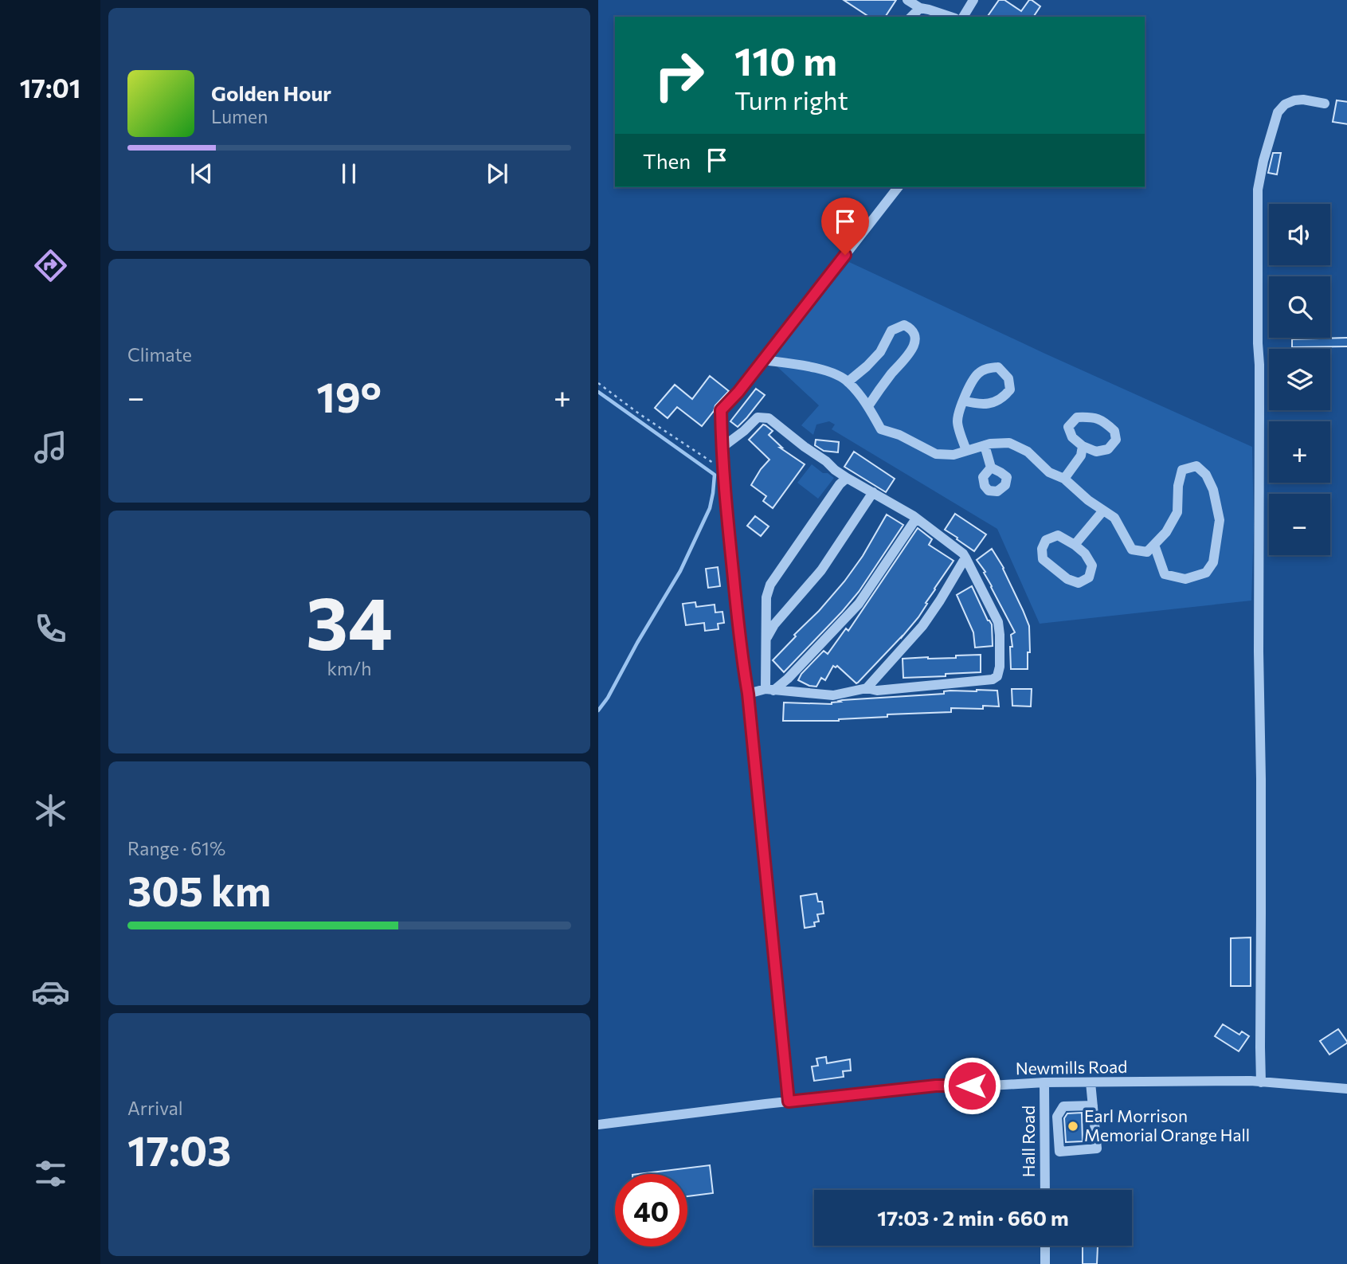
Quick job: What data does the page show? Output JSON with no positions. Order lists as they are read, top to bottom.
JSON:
{
  "streets": {
    "street": ["Newmills Road", "Hall Road"]
  },
  "crossings": [
    ["Newmills Road", "Hall Road"]
  ],
  "places": ["Earl Morrison Memorial Orange Hall"],
  "page": {
    "tabs": "17:01",
    "turn": ["110 m", "Turn right"],
    "song": ["Golden Hour", "Lumen"],
    "then": "Then",
    "map_buttons": ["+", "−"],
    "tile": [
      "Climate",
      ["34", "km/h"],
      ["Range · 61%", "305 km"],
      ["Arrival", "17:03"]
    ],
    "heat": ["−", "19°", "+"],
    "limit": "40",
    "trip": "17:03 · 2 min · 660 m"
  }
}
